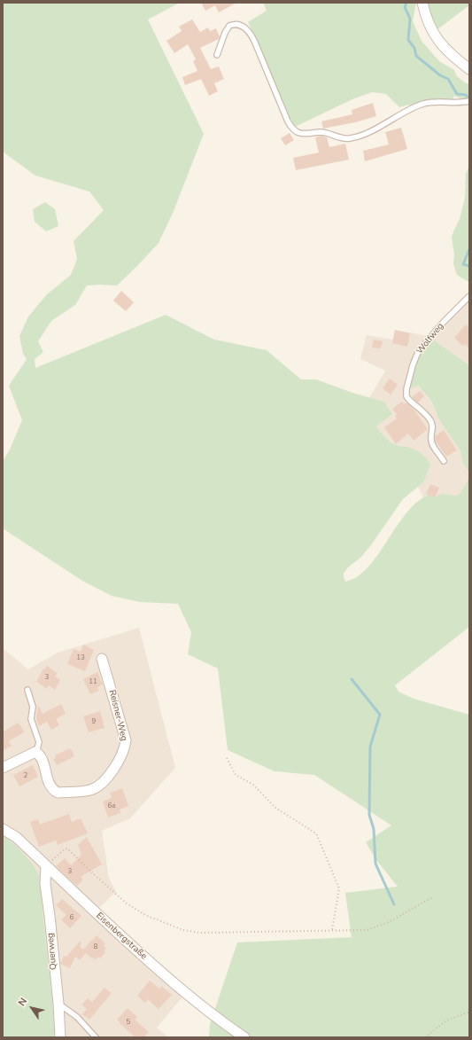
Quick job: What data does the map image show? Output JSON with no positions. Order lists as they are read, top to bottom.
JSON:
{
  "streets": {
    "street": ["Reisner-Weg", "Eisenbergstraße", "Querweg"],
    "lane": ["Wolfweg"]
  },
  "crossings": [
    ["Eisenbergstraße", "Querweg"]
  ],
  "house_numbers": [
    "13",
    "3",
    "11",
    "9",
    "2",
    "6a",
    "3",
    "6",
    "8",
    "5"
  ],
  "north": "top left"
}
